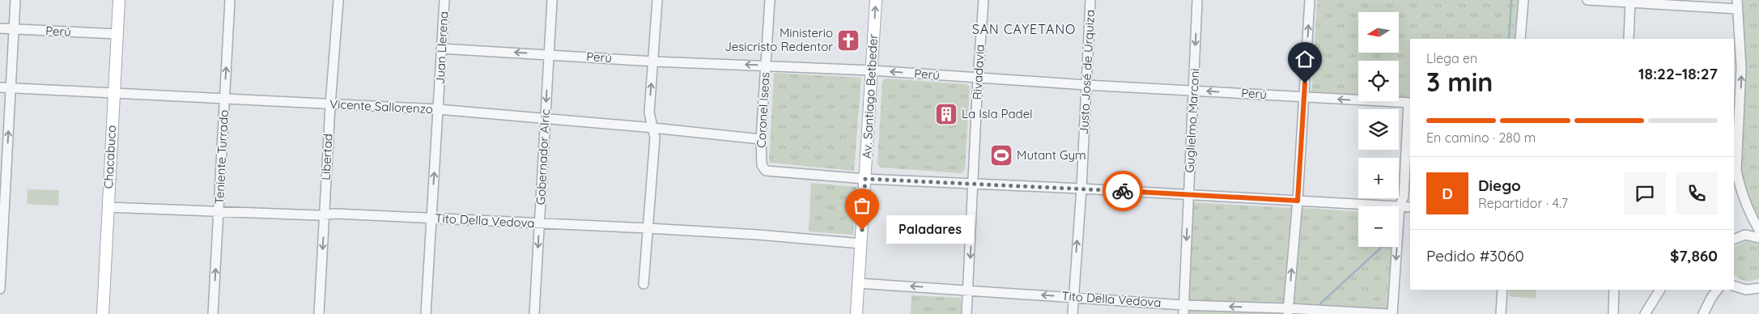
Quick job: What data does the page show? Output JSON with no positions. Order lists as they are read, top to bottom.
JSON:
{
  "streets": {
    "main road": ["Av. Santiago Betbeder", "Chacabuco"],
    "street": [
      "Perú",
      "Juan Llerena",
      "Rivadavia",
      "Justo José de Urquiza",
      "Vicente Sallorenzo",
      "Coronel Iseas",
      "Guglielmo Marconi",
      "Teniente Turrado",
      "Libertad",
      "Gobernador Alric",
      "Tito Della Vedova"
    ]
  },
  "crossings": [
    ["Perú", "Juan Llerena"],
    ["Perú", "Rivadavia"],
    ["Perú", "Justo José de Urquiza"],
    ["Perú", "Av. Santiago Betbeder"],
    ["Perú", "Coronel Iseas"],
    ["Perú", "Guglielmo Marconi"],
    ["Perú", "Chacabuco"],
    ["Perú", "Gobernador Alric"],
    ["Juan Llerena", "Vicente Sallorenzo"],
    ["Juan Llerena", "Tito Della Vedova"],
    ["Rivadavia", "Tito Della Vedova"],
    ["Justo José de Urquiza", "Tito Della Vedova"],
    ["Av. Santiago Betbeder", "Coronel Iseas"],
    ["Av. Santiago Betbeder", "Tito Della Vedova"],
    ["Vicente Sallorenzo", "Coronel Iseas"],
    ["Vicente Sallorenzo", "Chacabuco"],
    ["Vicente Sallorenzo", "Teniente Turrado"],
    ["Vicente Sallorenzo", "Libertad"],
    ["Vicente Sallorenzo", "Gobernador Alric"],
    ["Guglielmo Marconi", "Tito Della Vedova"],
    ["Chacabuco", "Tito Della Vedova"],
    ["Teniente Turrado", "Tito Della Vedova"],
    ["Libertad", "Tito Della Vedova"],
    ["Gobernador Alric", "Tito Della Vedova"]
  ],
  "one_way": [
    "Perú",
    "Guglielmo Marconi",
    "Teniente Turrado",
    "Gobernador Alric"
  ],
  "districts": ["SAN CAYETANO"],
  "places": {
    "church": ["Ministerio Jesicristo Redentor"],
    "building": ["La Isla Padel"],
    "sports": ["Mutant Gym"],
    "other": ["Paladares"]
  },
  "north": "left",
  "page": {
    "map_buttons": ["+", "−"],
    "heading": ["3 min", "Llega en", "18:22–18:27"],
    "panel": [
      "Diego",
      "Repartidor · 4.7",
      "Pedido #3060",
      "$7,860"
    ],
    "bar": "En camino · 280 m",
    "round": "D",
    "bubble": "Paladares"
  }
}
